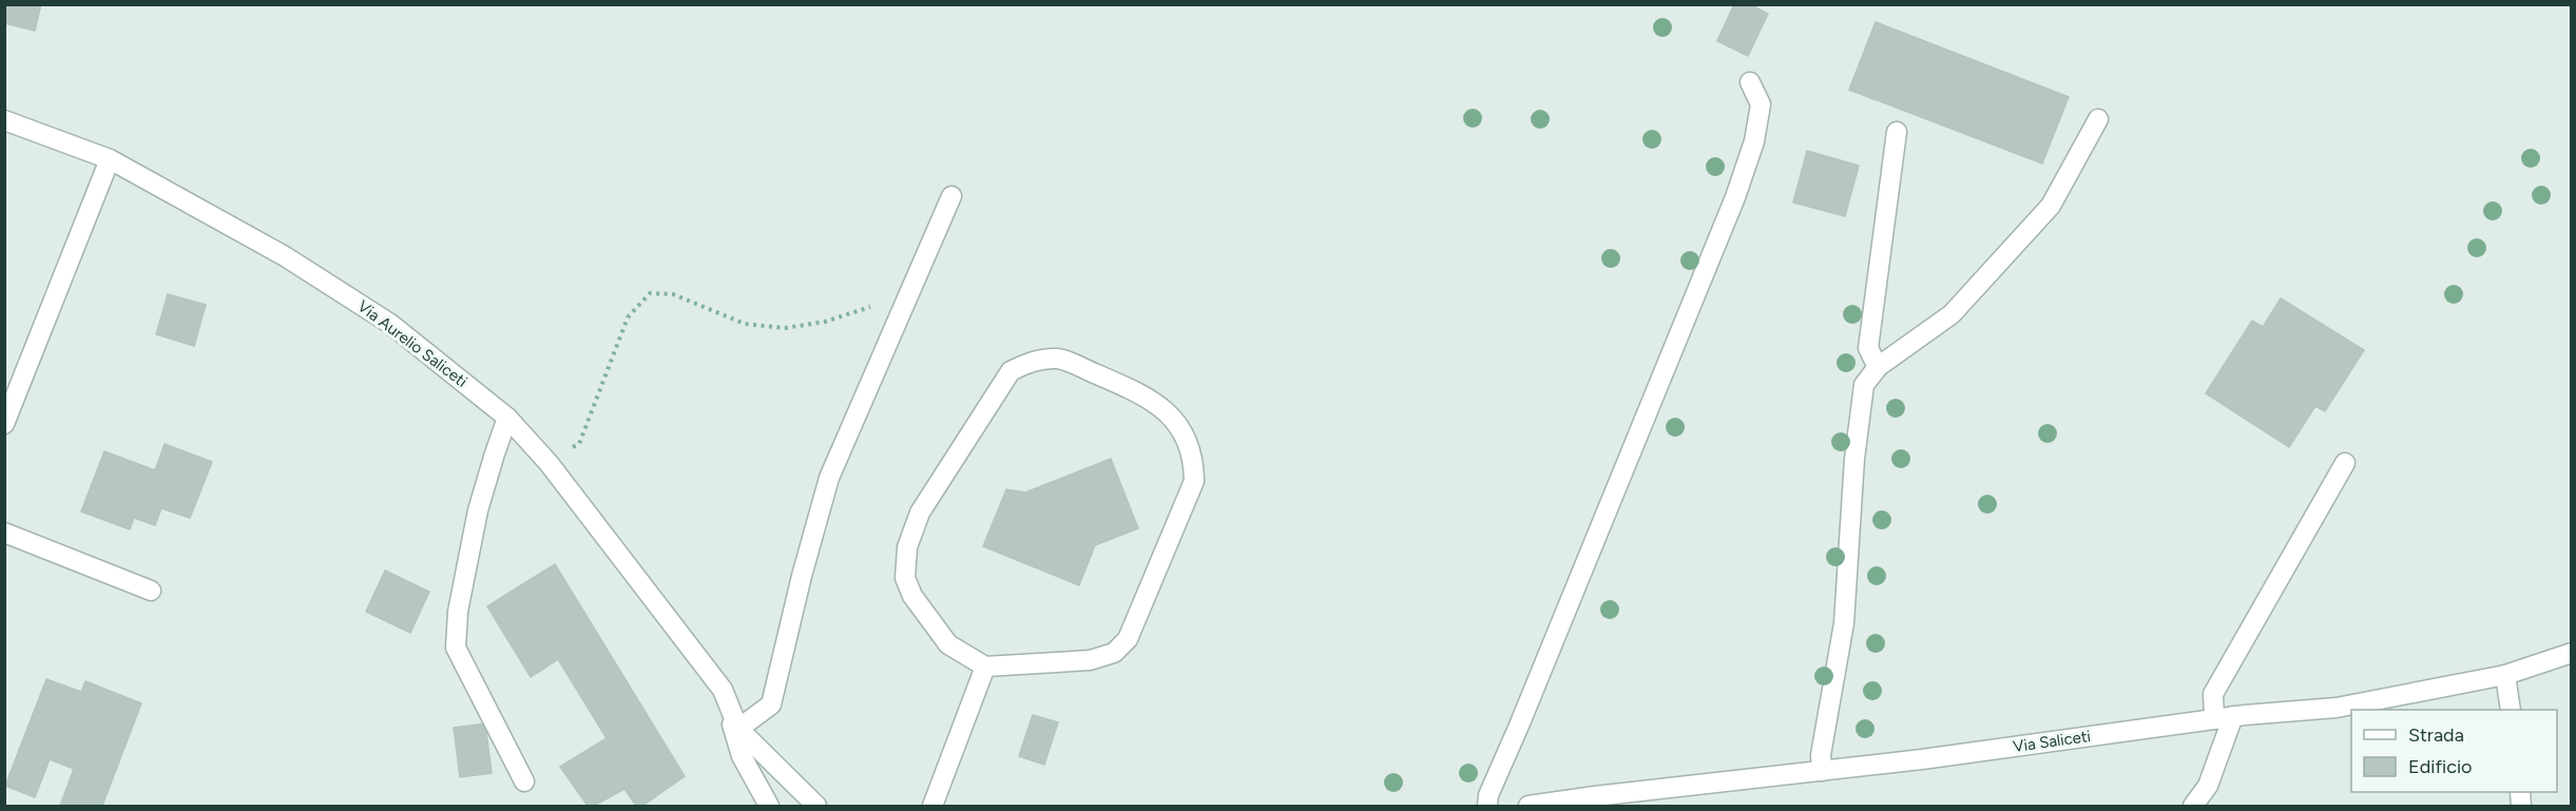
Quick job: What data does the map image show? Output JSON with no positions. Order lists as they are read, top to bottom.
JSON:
{
  "streets": {
    "street": ["Via Aurelio Saliceti", "Via Saliceti"]
  },
  "legend": ["Strada", "Edificio"]
}
